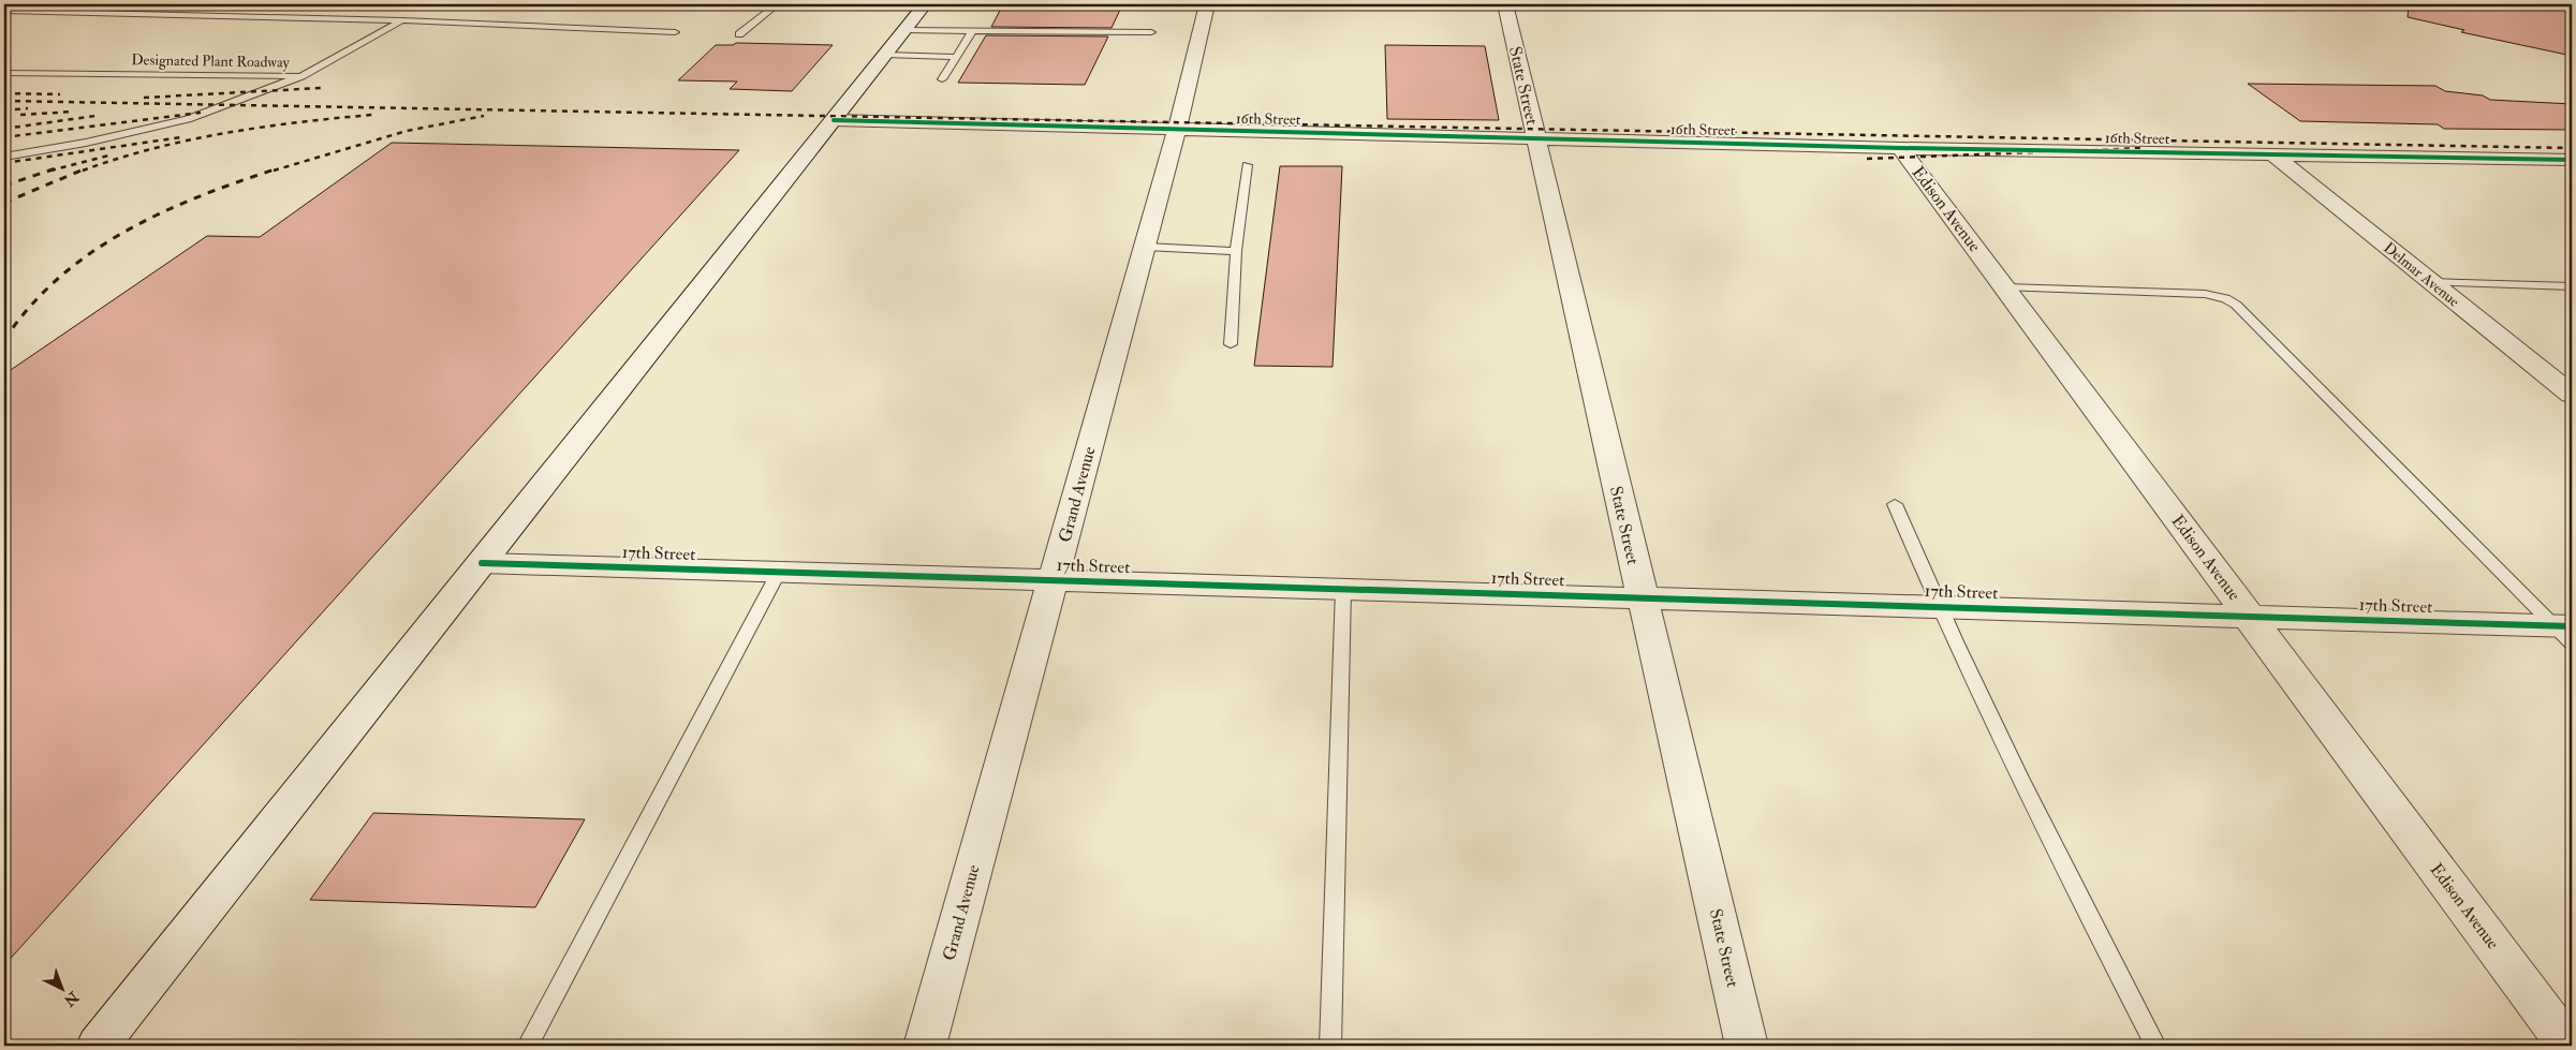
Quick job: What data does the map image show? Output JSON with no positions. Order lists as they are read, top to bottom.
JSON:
{
  "streets": {
    "street": [
      "State Street",
      "16th Street",
      "Edison Avenue",
      "Delmar Avenue",
      "Grand Avenue",
      "17th Street"
    ],
    "lane": ["Designated Plant Roadway"]
  },
  "crossings": [
    ["State Street", "16th Street"],
    ["State Street", "17th Street"],
    ["16th Street", "Edison Avenue"],
    ["16th Street", "Delmar Avenue"],
    ["16th Street", "Grand Avenue"],
    ["Edison Avenue", "17th Street"],
    ["Grand Avenue", "17th Street"]
  ],
  "north": "bottom right"
}
